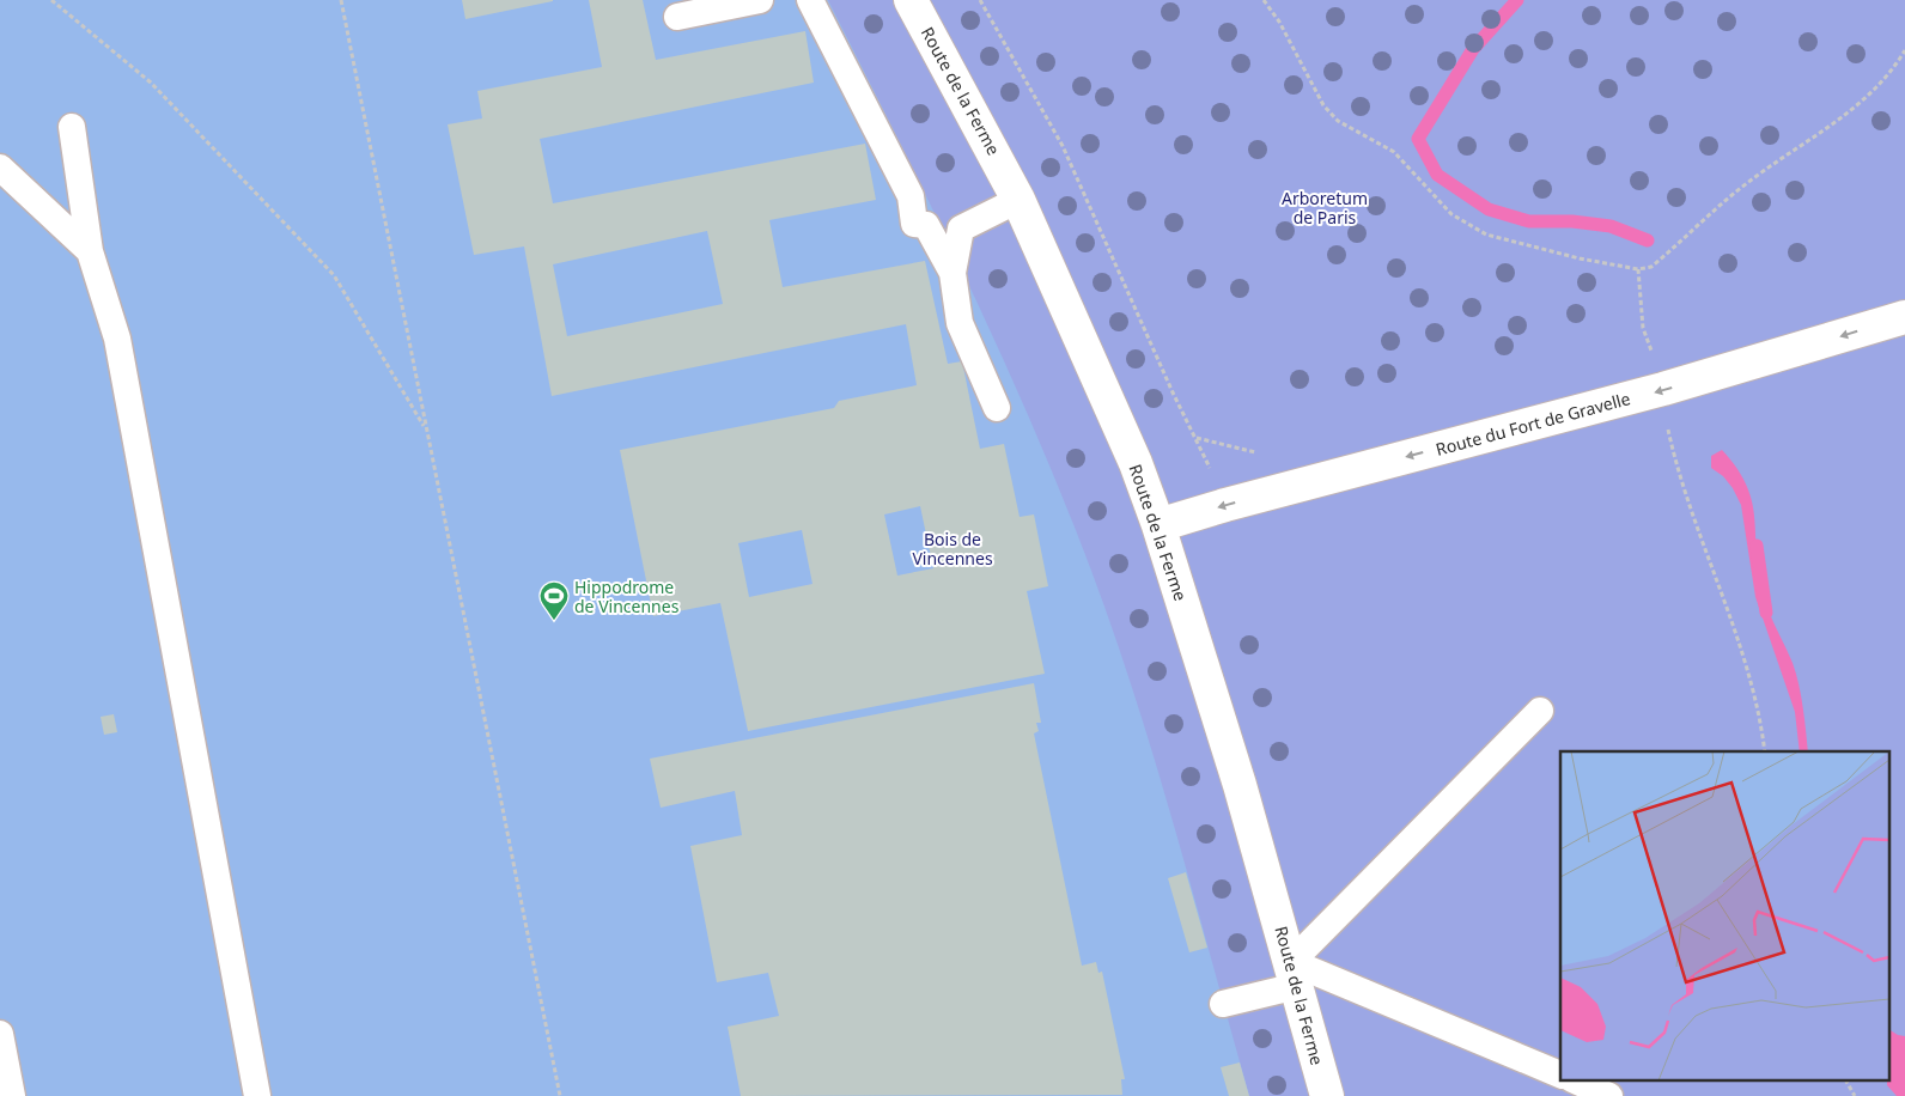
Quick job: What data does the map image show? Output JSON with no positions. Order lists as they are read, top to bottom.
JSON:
{
  "streets": {
    "street": ["Route de la Ferme", "Route du Fort de Gravelle"]
  },
  "crossings": [
    ["Route de la Ferme", "Route du Fort de Gravelle"]
  ],
  "one_way": ["Route du Fort de Gravelle"],
  "parks": ["Arboretum de Paris", "Bois de Vincennes"],
  "places": {
    "sports": ["Hippodrome de Vincennes"]
  }
}
